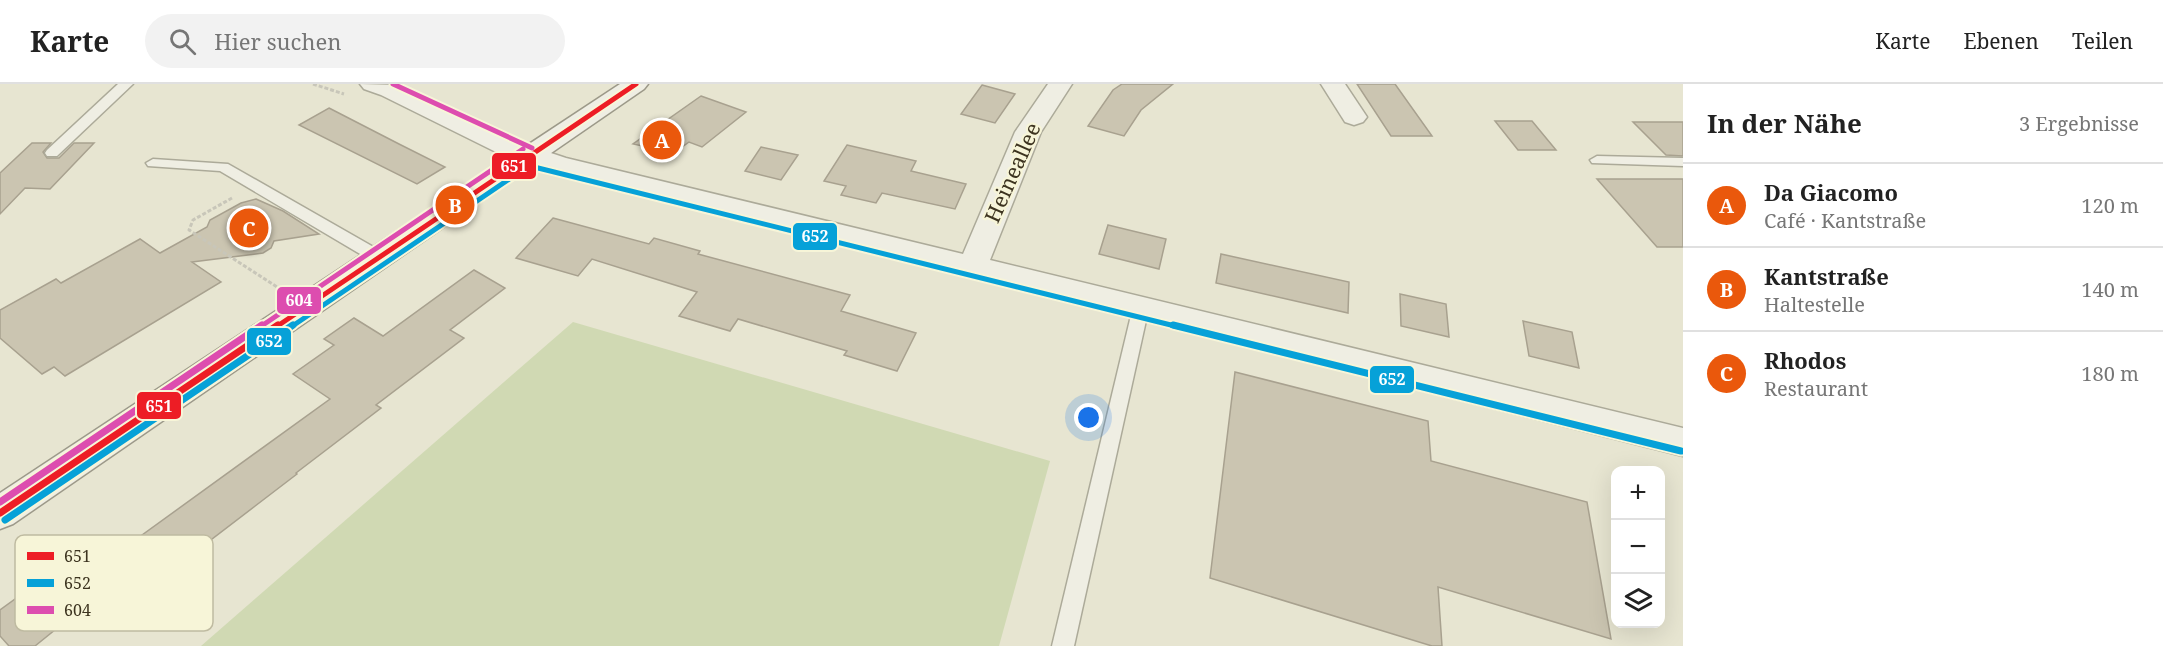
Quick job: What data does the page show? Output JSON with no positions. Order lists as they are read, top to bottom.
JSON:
{
  "streets": {
    "street": ["Heineallee"]
  },
  "lines": ["transit line 651", "transit line 604", "transit line 652"],
  "legend": ["651", "652", "604"],
  "page": {
    "header": "Karte",
    "search": "Hier suchen",
    "nav": ["Karte", "Ebenen", "Teilen"],
    "heading": ["In der Nähe", "3 Ergebnisse"],
    "pins": ["A", "B", "C"],
    "list": [
      {
        "mark": "A",
        "name": "Da Giacomo",
        "note": "Café · Kantstraße",
        "value": "120 m"
      },
      {
        "mark": "B",
        "name": "Kantstraße",
        "note": "Haltestelle",
        "value": "140 m"
      },
      {
        "mark": "C",
        "name": "Rhodos",
        "note": "Restaurant",
        "value": "180 m"
      }
    ],
    "map_buttons": ["+", "−"]
  }
}
